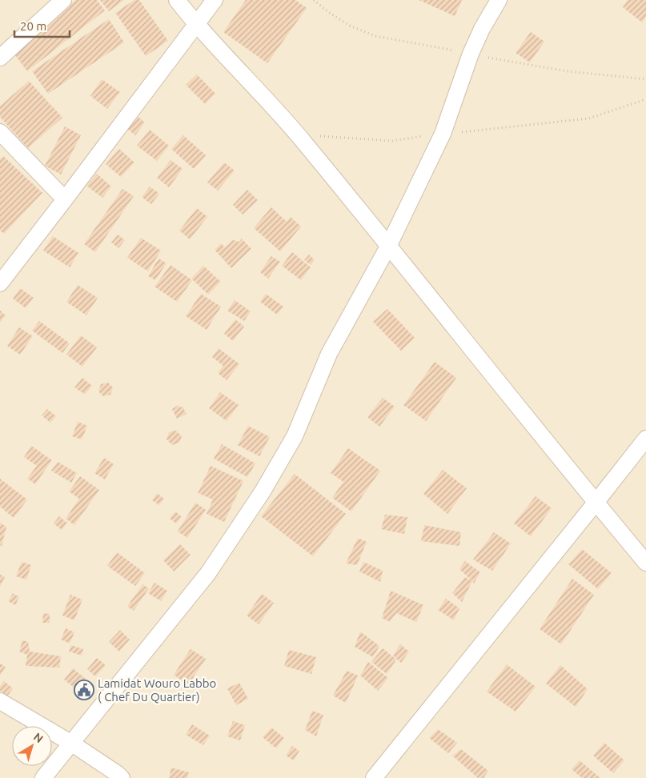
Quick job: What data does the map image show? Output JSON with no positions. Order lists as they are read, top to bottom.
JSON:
{
  "places": {
    "public building": ["Lamidat Wouro Labbo ( Chef Du Quartier)"]
  },
  "scale_bar": "20 m",
  "north": "top right"
}
